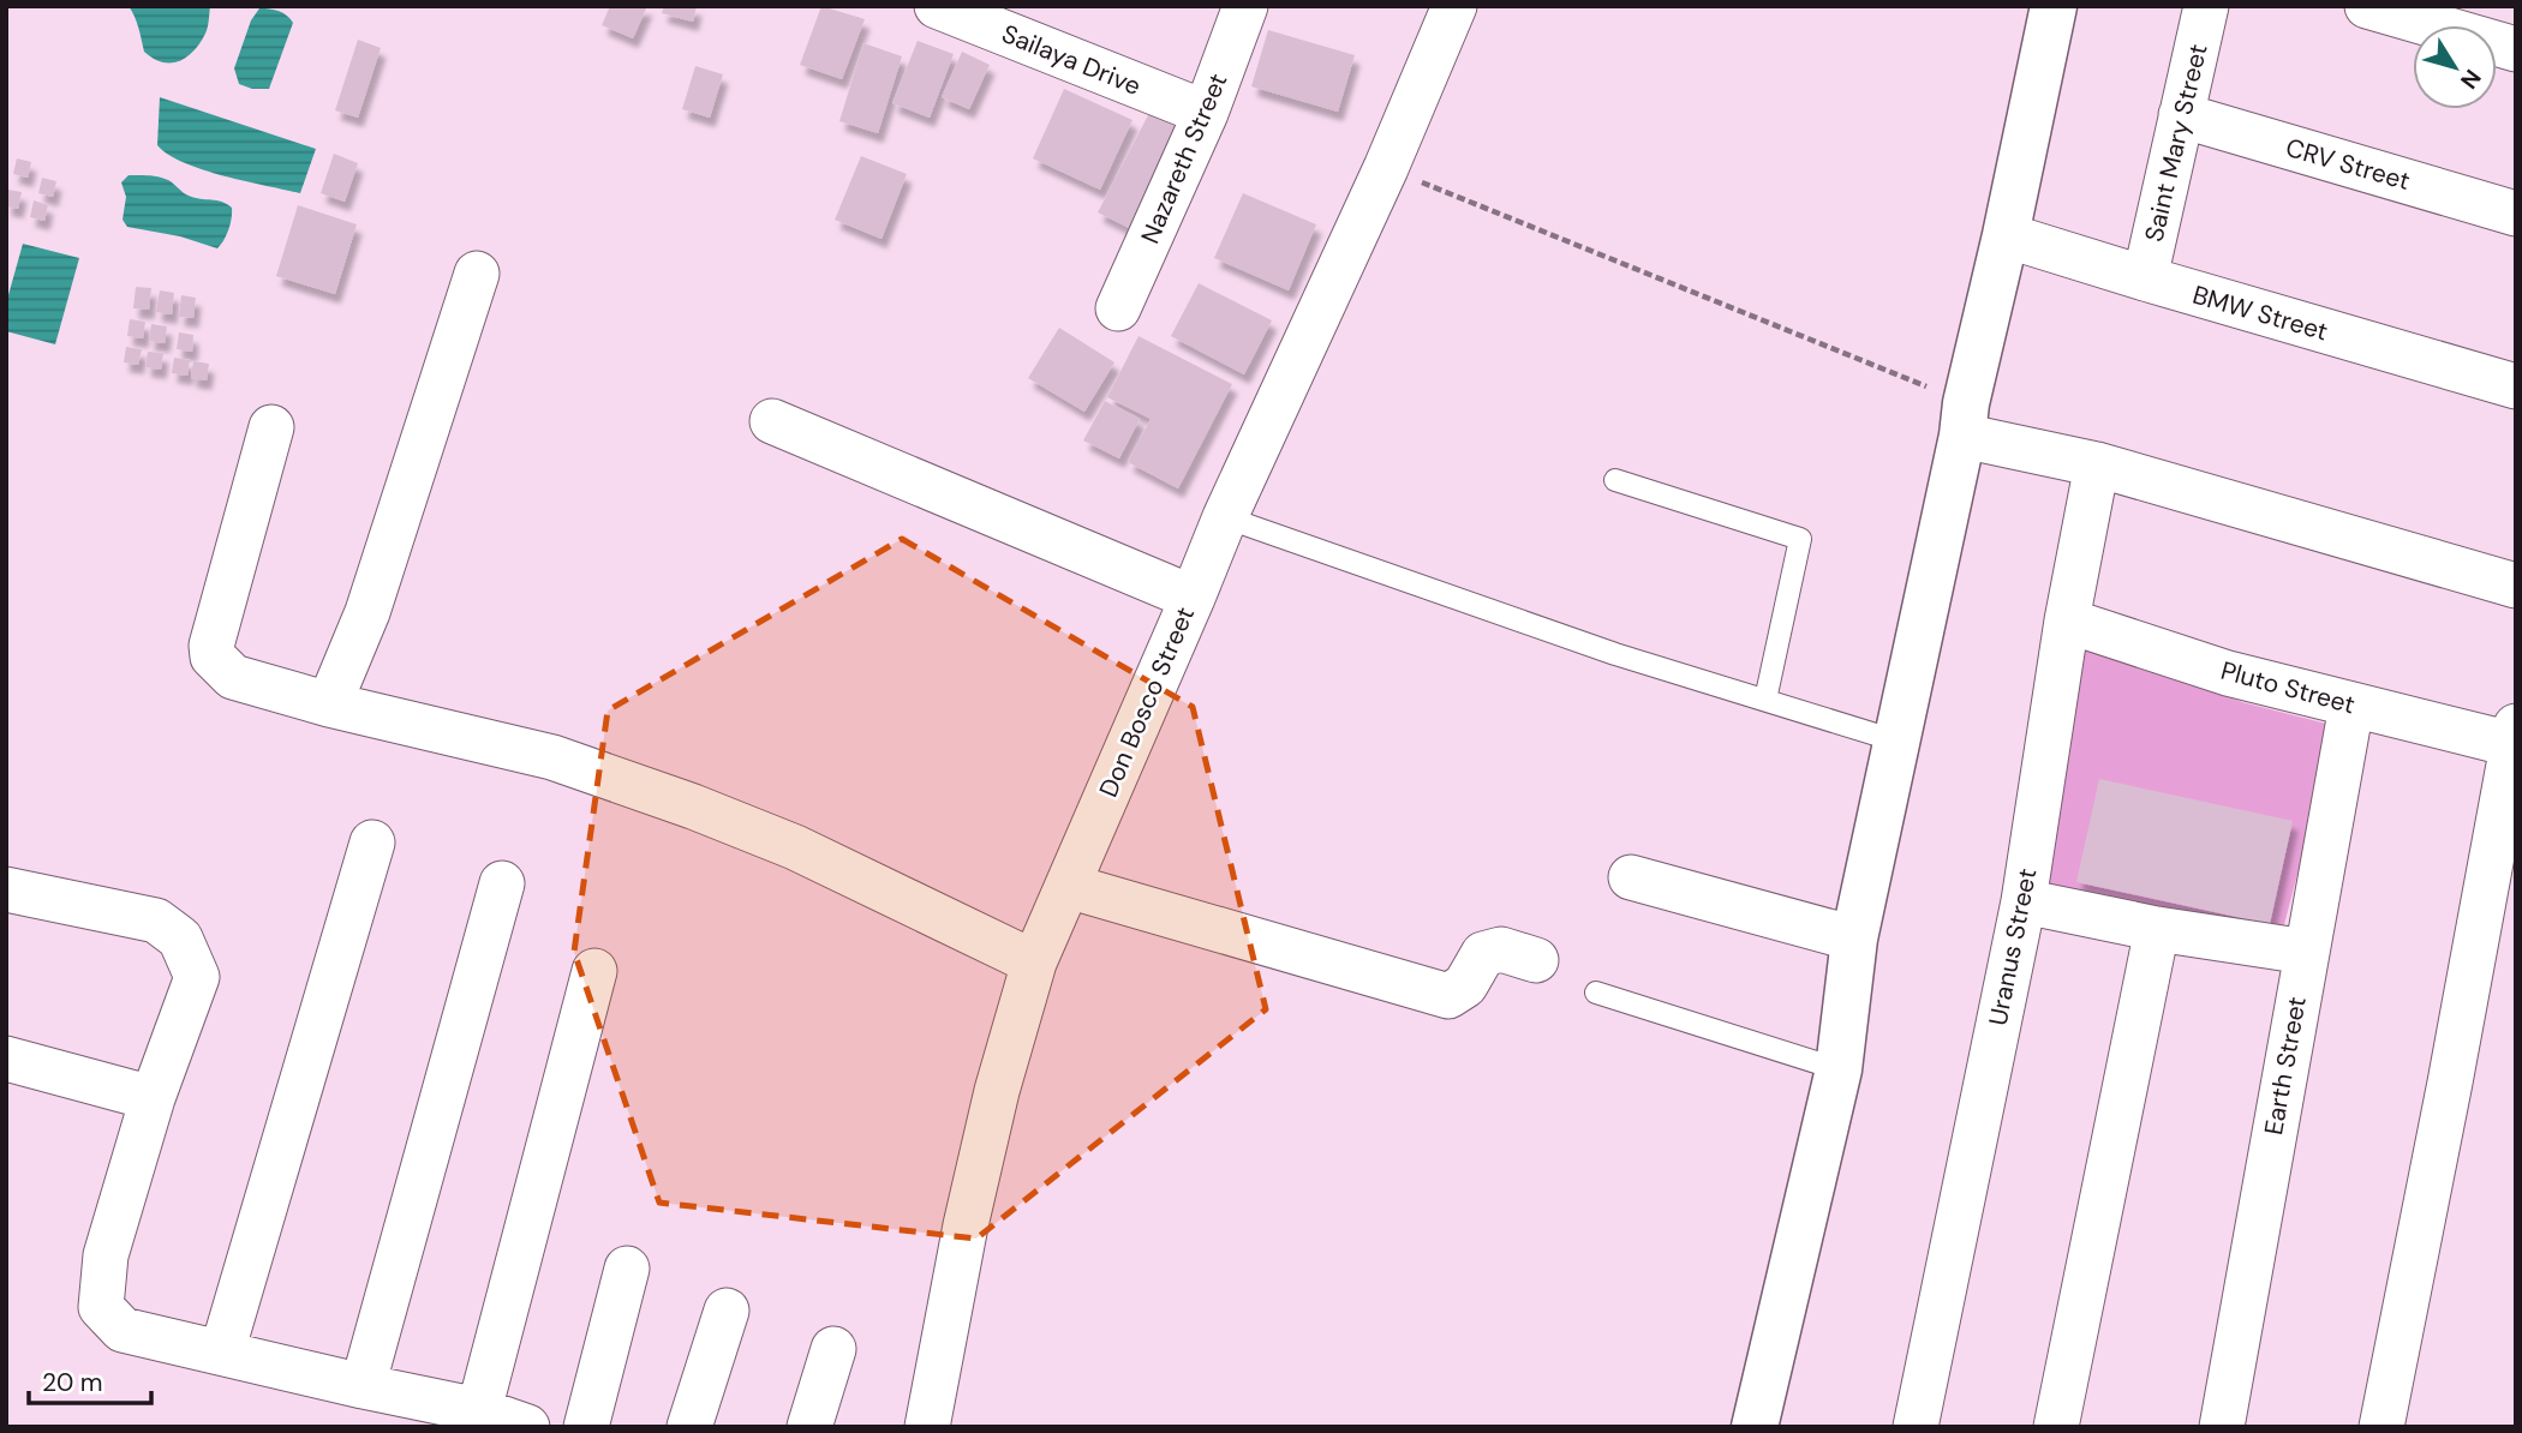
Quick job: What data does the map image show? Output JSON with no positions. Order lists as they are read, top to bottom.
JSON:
{
  "streets": {
    "street": [
      "Sailaya Drive",
      "Saint Mary Street",
      "Nazareth Street",
      "CRV Street",
      "BMW Street",
      "Pluto Street",
      "Don Bosco Street",
      "Uranus Street",
      "Earth Street"
    ]
  },
  "crossings": [
    ["Sailaya Drive", "Nazareth Street"],
    ["Saint Mary Street", "CRV Street"],
    ["Saint Mary Street", "BMW Street"],
    ["Pluto Street", "Uranus Street"],
    ["Pluto Street", "Earth Street"]
  ],
  "scale_bar": "20 m",
  "north": "bottom right"
}
